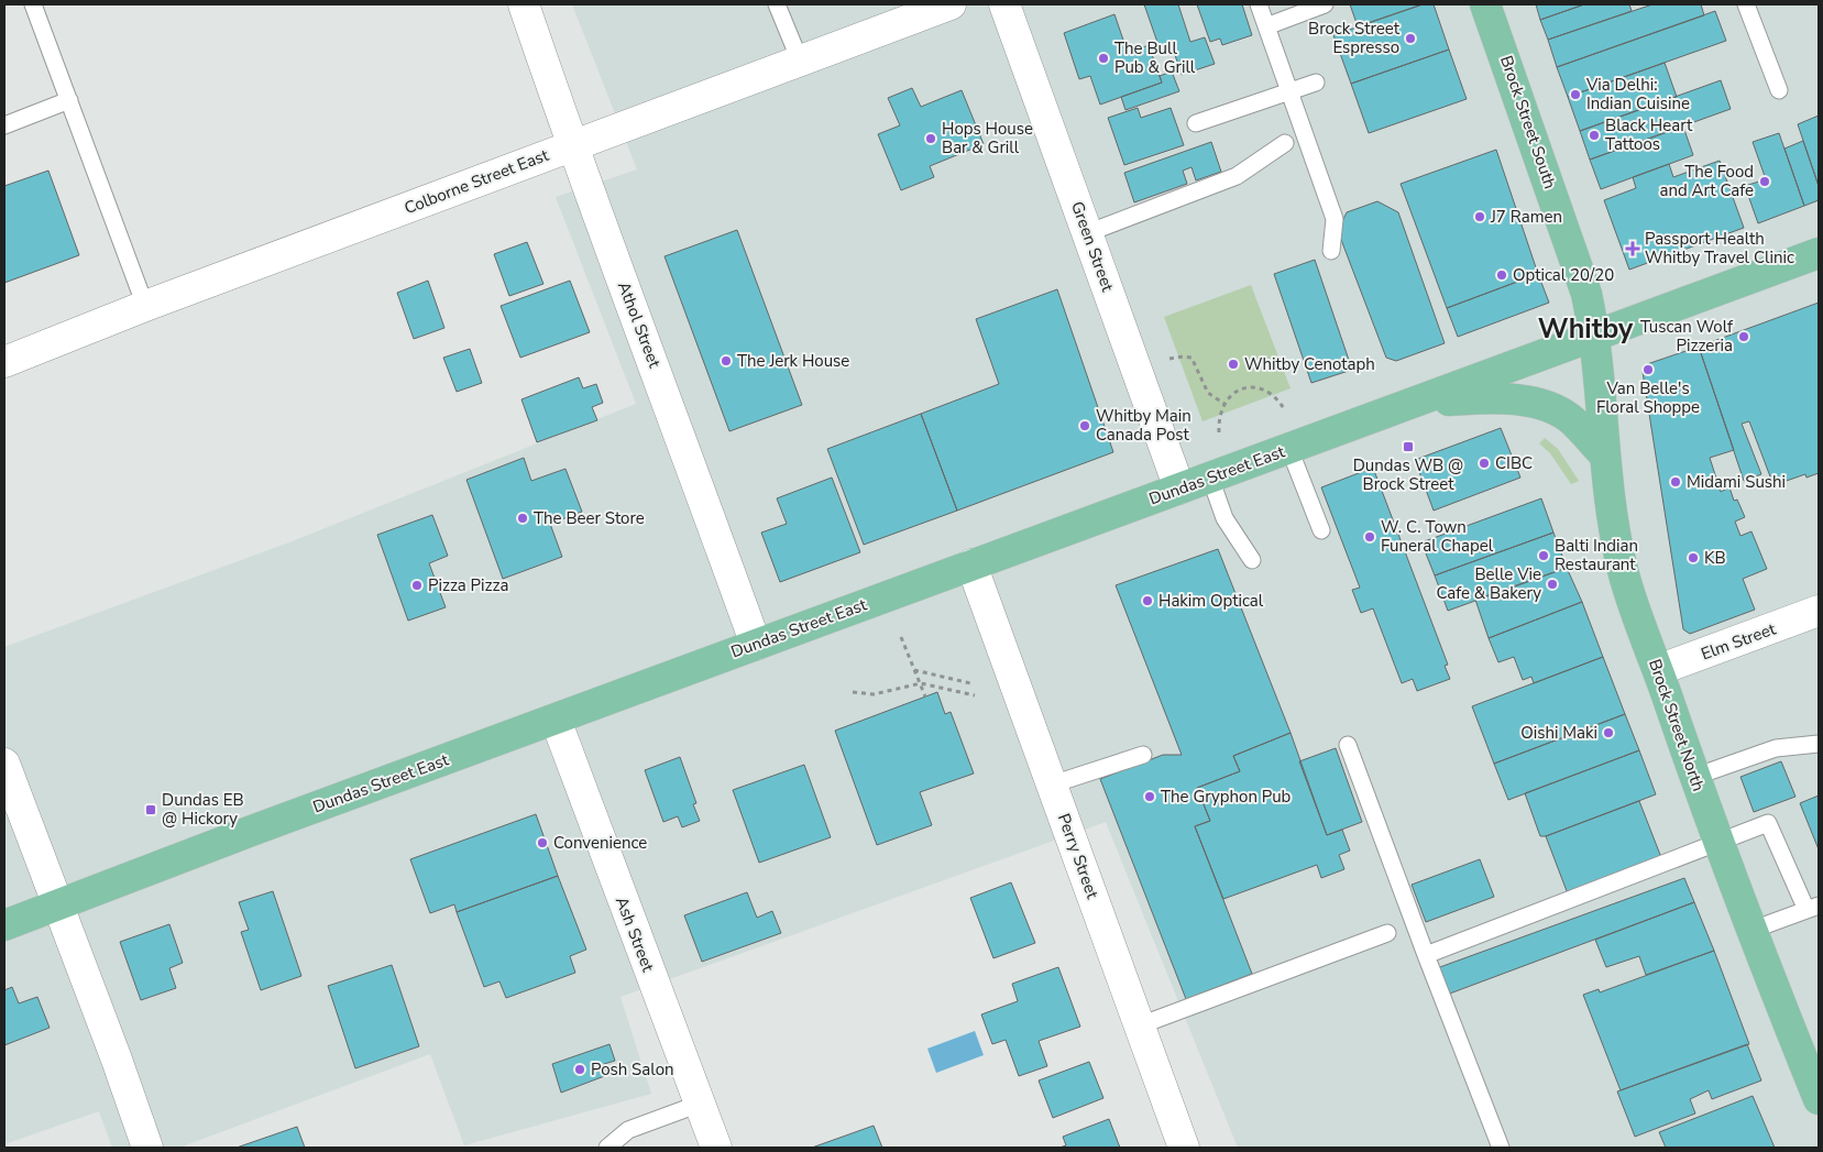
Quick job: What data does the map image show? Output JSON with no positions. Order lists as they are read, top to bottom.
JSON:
{
  "streets": {
    "main road": ["Brock Street South", "Dundas Street East", "Brock Street North"],
    "street": [
      "Colborne Street East",
      "Green Street",
      "Athol Street",
      "Elm Street",
      "Perry Street",
      "Ash Street"
    ]
  },
  "crossings": [
    ["Brock Street South", "Dundas Street East"],
    ["Brock Street South", "Brock Street North"],
    ["Colborne Street East", "Athol Street"],
    ["Green Street", "Dundas Street East"],
    ["Athol Street", "Dundas Street East"],
    ["Dundas Street East", "Brock Street North"],
    ["Dundas Street East", "Perry Street"],
    ["Dundas Street East", "Ash Street"],
    ["Elm Street", "Brock Street North"]
  ],
  "districts": ["Whitby"],
  "places": {
    "other": [
      "Brock Street Espresso",
      "The Bull Pub & Grill",
      "Via Delhi: Indian Cuisine",
      "Black Heart Tattoos",
      "Hops House Bar & Grill",
      "The Food and Art Cafe",
      "J7 Ramen",
      "Optical 20/20",
      "Tuscan Wolf Pizzeria",
      "The Jerk House",
      "Whitby Cenotaph",
      "Van Belle's Floral Shoppe",
      "Whitby Main Canada Post",
      "CIBC",
      "Midami Sushi",
      "The Beer Store",
      "W. C. Town Funeral Chapel",
      "Balti Indian Restaurant",
      "KB",
      "Belle Vie Cafe & Bakery",
      "Pizza Pizza",
      "Hakim Optical",
      "Oishi Maki",
      "The Gryphon Pub",
      "Convenience",
      "Posh Salon"
    ],
    "health": ["Passport Health Whitby Travel Clinic"],
    "transit": ["Dundas WB @ Brock Street", "Dundas EB @ Hickory"]
  }
}
